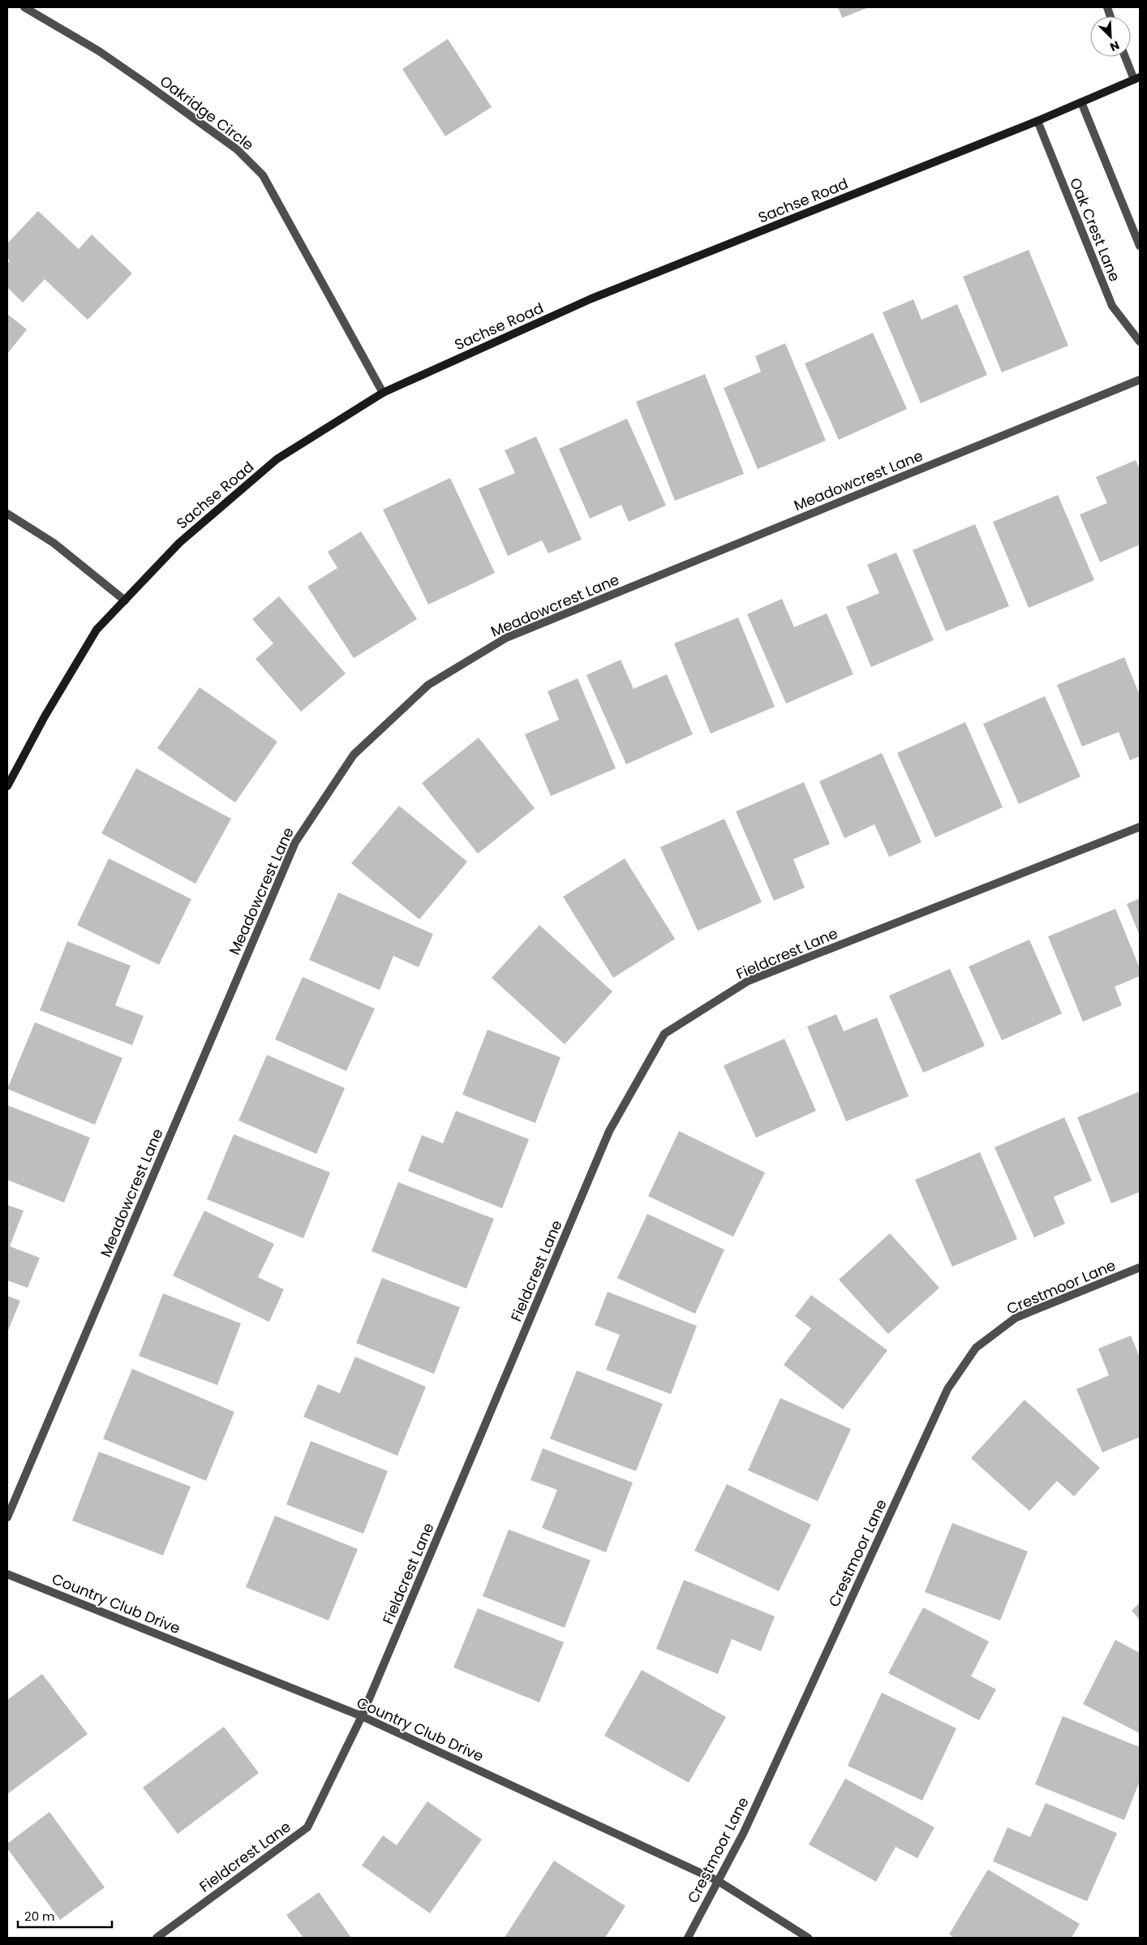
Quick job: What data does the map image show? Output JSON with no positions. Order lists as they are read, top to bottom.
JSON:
{
  "streets": {
    "main road": ["Sachse Road"],
    "street": [
      "Oakridge Circle",
      "Oak Crest Lane",
      "Meadowcrest Lane",
      "Fieldcrest Lane",
      "Crestmoor Lane",
      "Country Club Drive"
    ]
  },
  "crossings": [
    ["Oakridge Circle", "Sachse Road"],
    ["Sachse Road", "Oak Crest Lane"],
    ["Fieldcrest Lane", "Country Club Drive"],
    ["Crestmoor Lane", "Country Club Drive"]
  ],
  "scale_bar": "20 m",
  "north": "bottom right"
}
